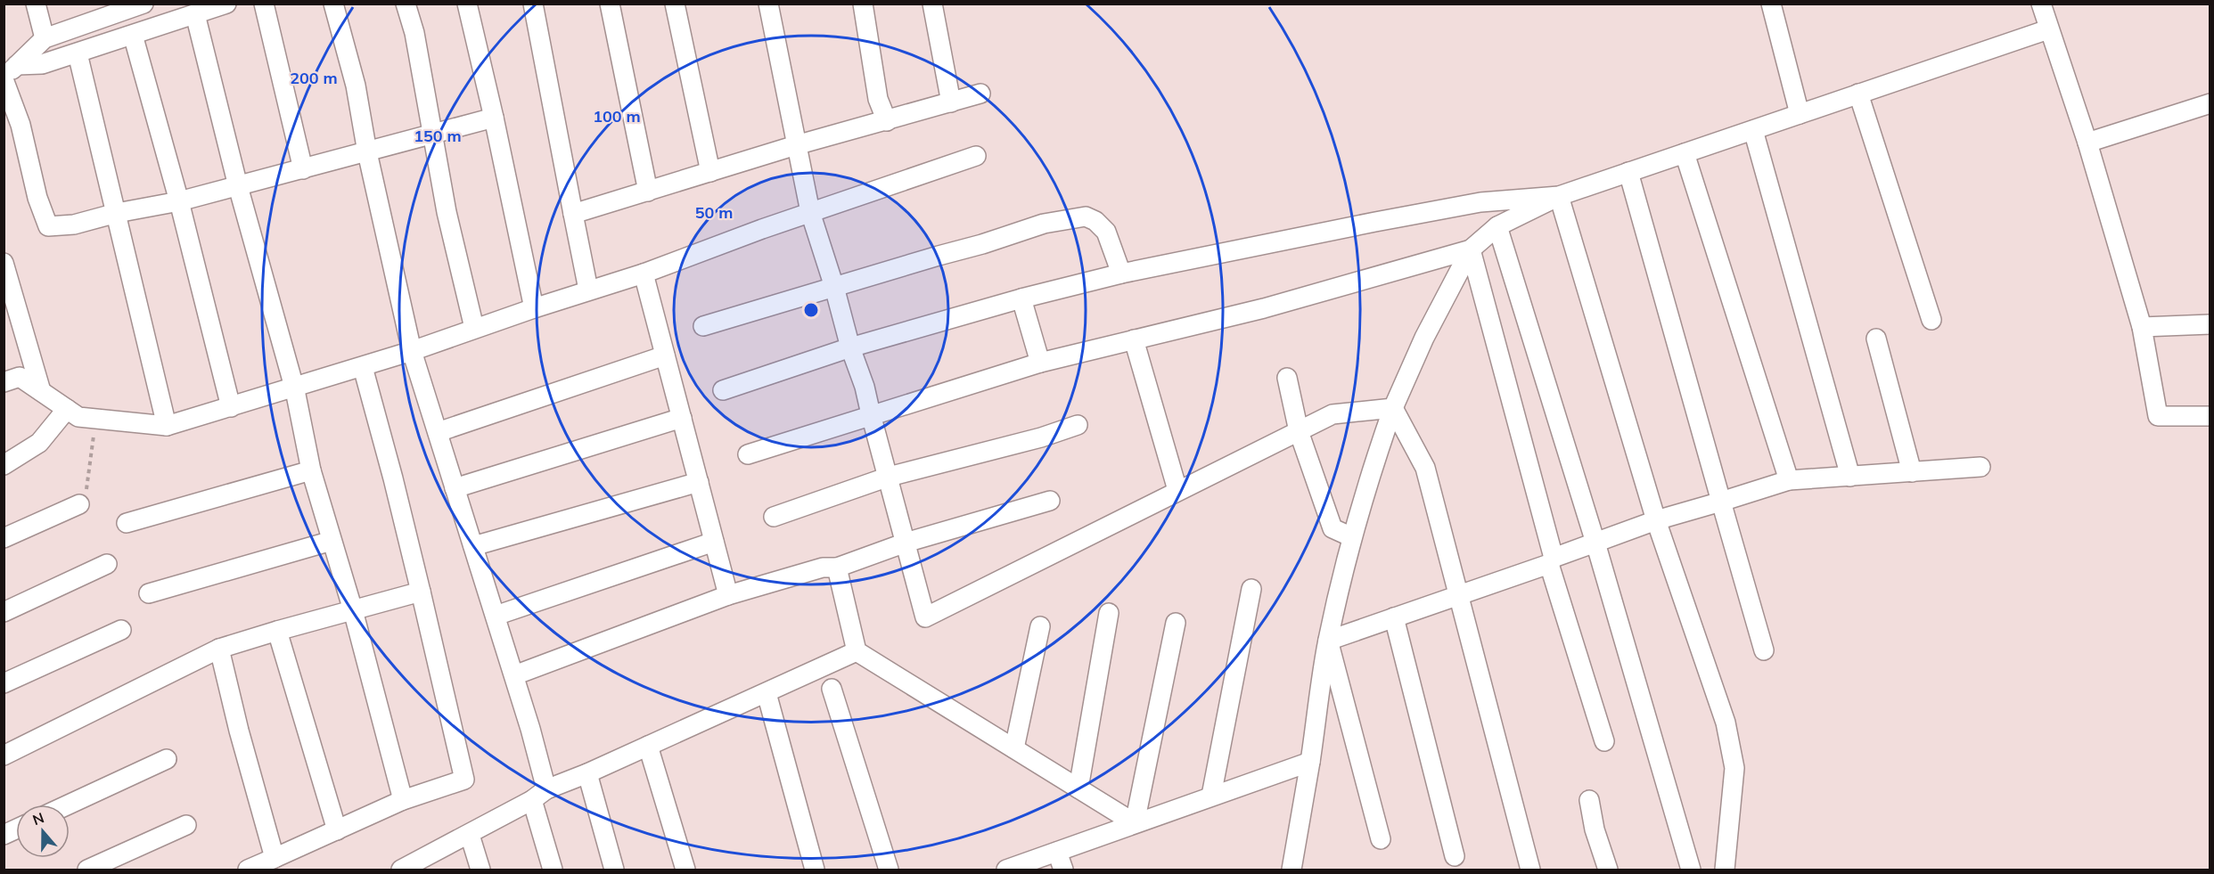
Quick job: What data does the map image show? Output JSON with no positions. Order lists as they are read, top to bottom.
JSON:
{
  "north": "top",
  "rings": [
    "200 m",
    "100 m",
    "150 m",
    "50 m"
  ]
}
